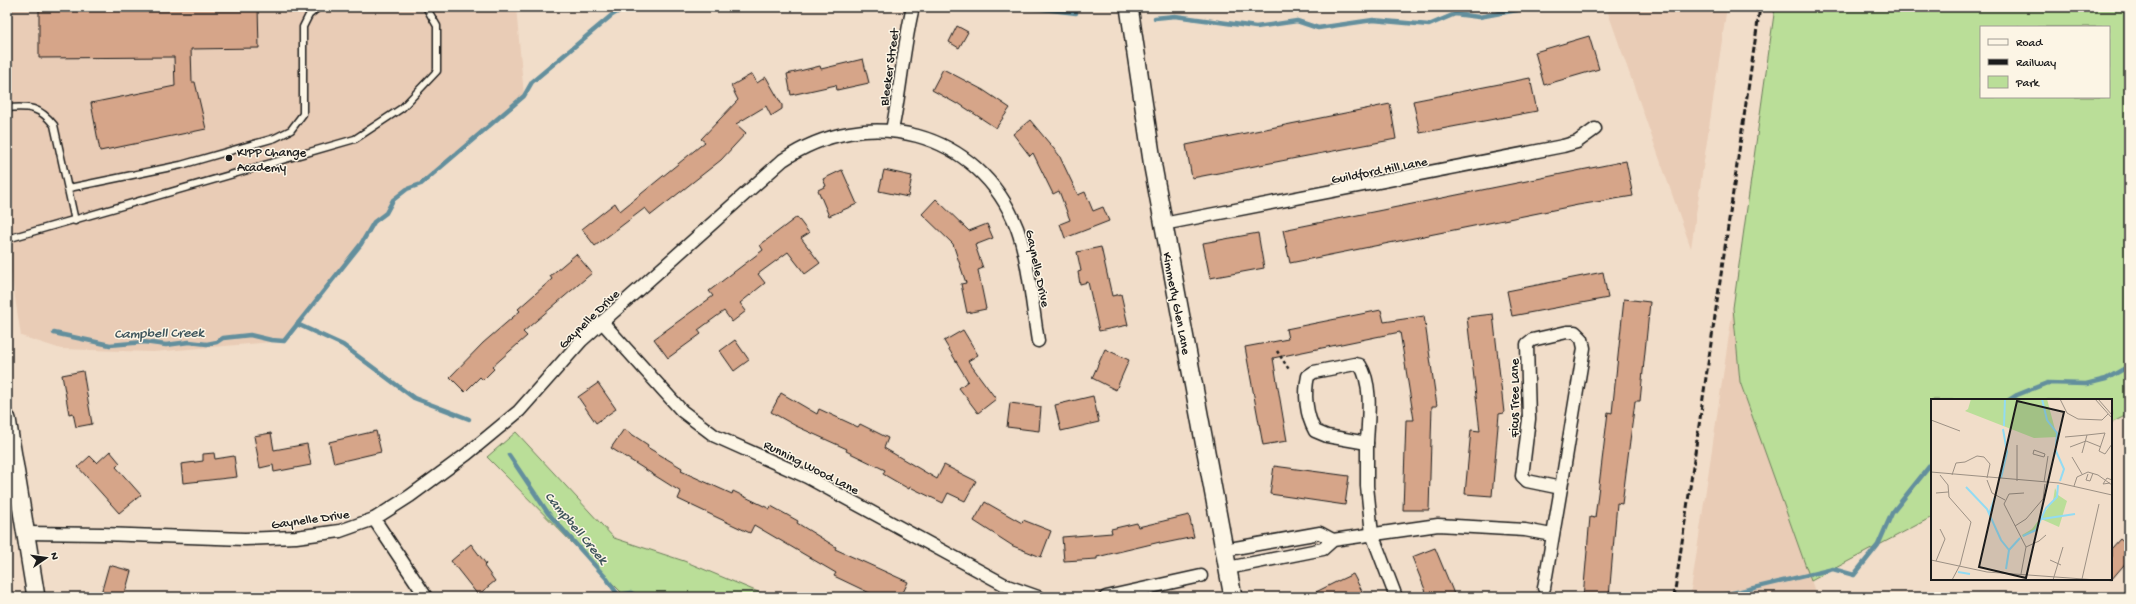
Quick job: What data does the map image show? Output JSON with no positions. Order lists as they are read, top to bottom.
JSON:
{
  "streets": {
    "street": [
      "Bleeker Street",
      "Guildford Hill Lane",
      "Gaynelle Drive",
      "Kimmerly Glen Lane",
      "Ficus Tree Lane",
      "Running Wood Lane"
    ]
  },
  "crossings": [
    ["Bleeker Street", "Gaynelle Drive"],
    ["Guildford Hill Lane", "Kimmerly Glen Lane"],
    ["Gaynelle Drive", "Running Wood Lane"]
  ],
  "water": ["Campbell Creek"],
  "places": ["KIPP Change Academy"],
  "legend": ["Road", "Railway", "Park"],
  "north": "right"
}
